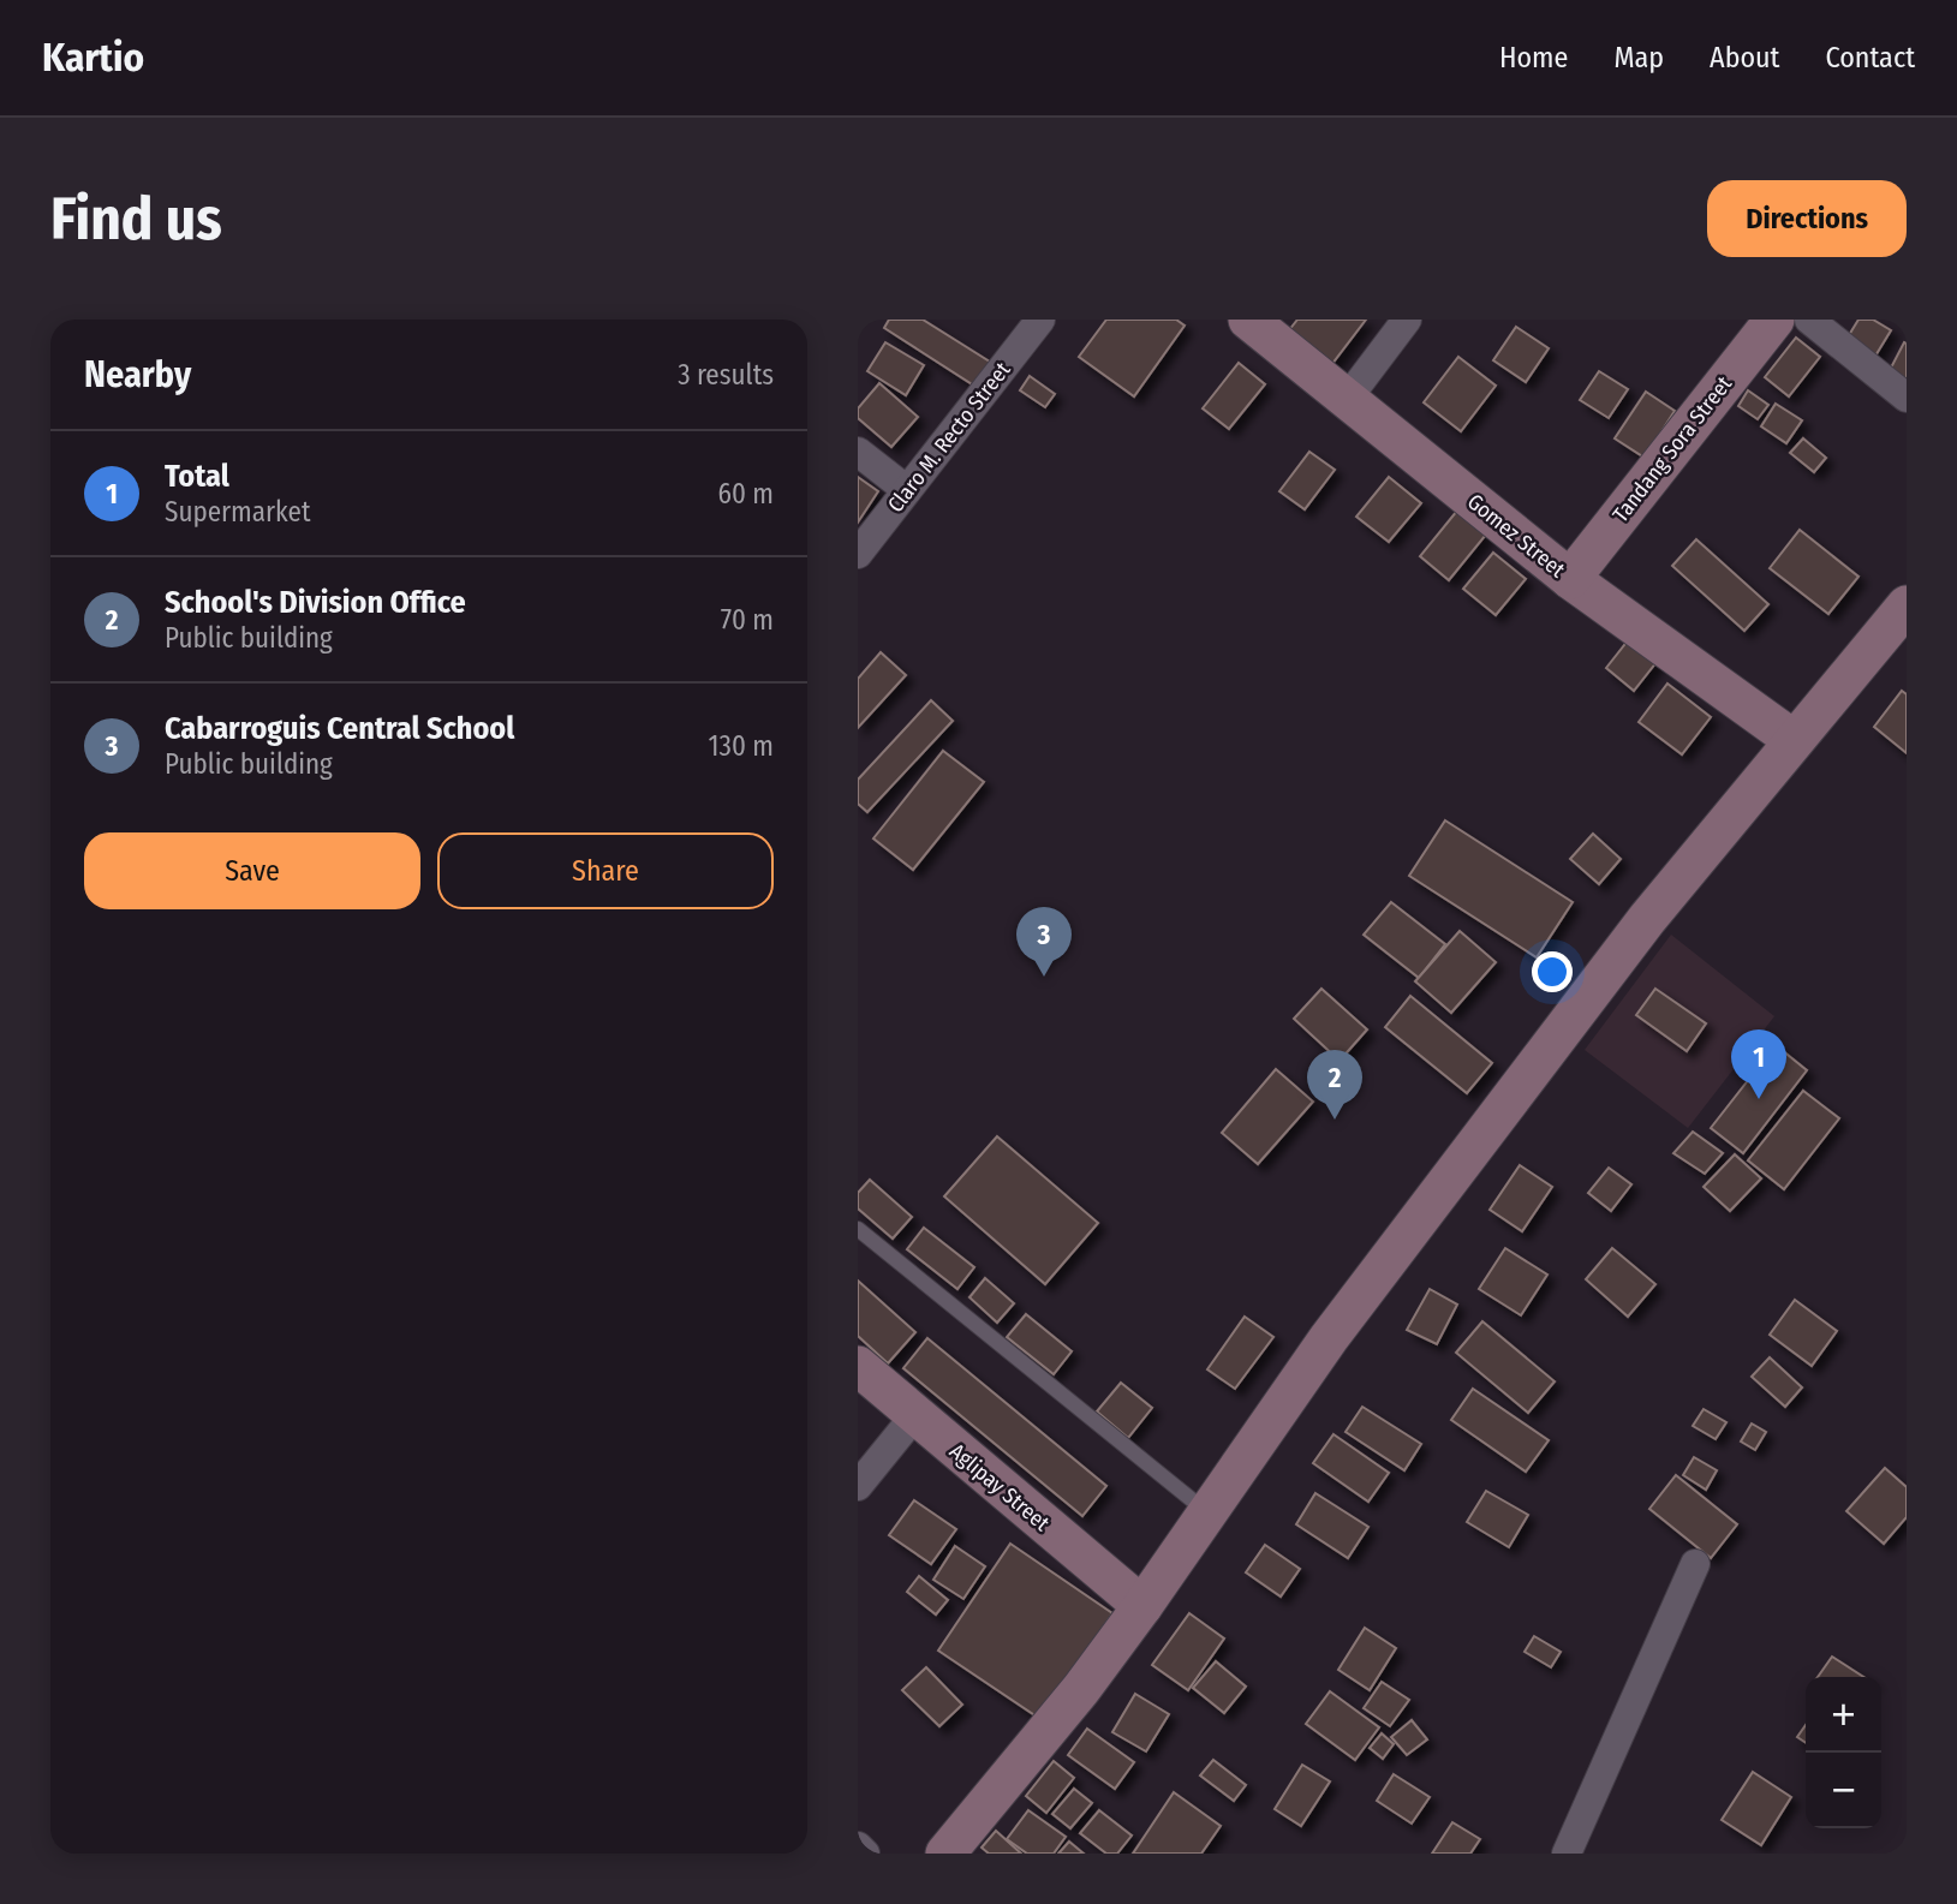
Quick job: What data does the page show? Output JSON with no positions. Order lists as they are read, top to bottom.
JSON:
{
  "streets": {
    "main road": ["Tandang Sora Street", "Gomez Street", "Aglipay Street"],
    "street": ["Claro M. Recto Street"]
  },
  "crossings": [
    ["Tandang Sora Street", "Gomez Street"]
  ],
  "page": {
    "header": "Kartio",
    "nav": [
      "Home",
      "Map",
      "About",
      "Contact"
    ],
    "buttons": [
      "Directions",
      ["Save", "Share"]
    ],
    "title": "Find us",
    "heading": ["Nearby", "3 results"],
    "list": [
      {
        "mark": "1",
        "name": "Total",
        "note": "Supermarket",
        "value": "60 m"
      },
      {
        "mark": "2",
        "name": "School's Division Office",
        "note": "Public building",
        "value": "70 m"
      },
      {
        "mark": "3",
        "name": "Cabarroguis Central School",
        "note": "Public building",
        "value": "130 m"
      }
    ],
    "pins": ["3", "1", "2"],
    "map_buttons": ["+", "−"]
  }
}
